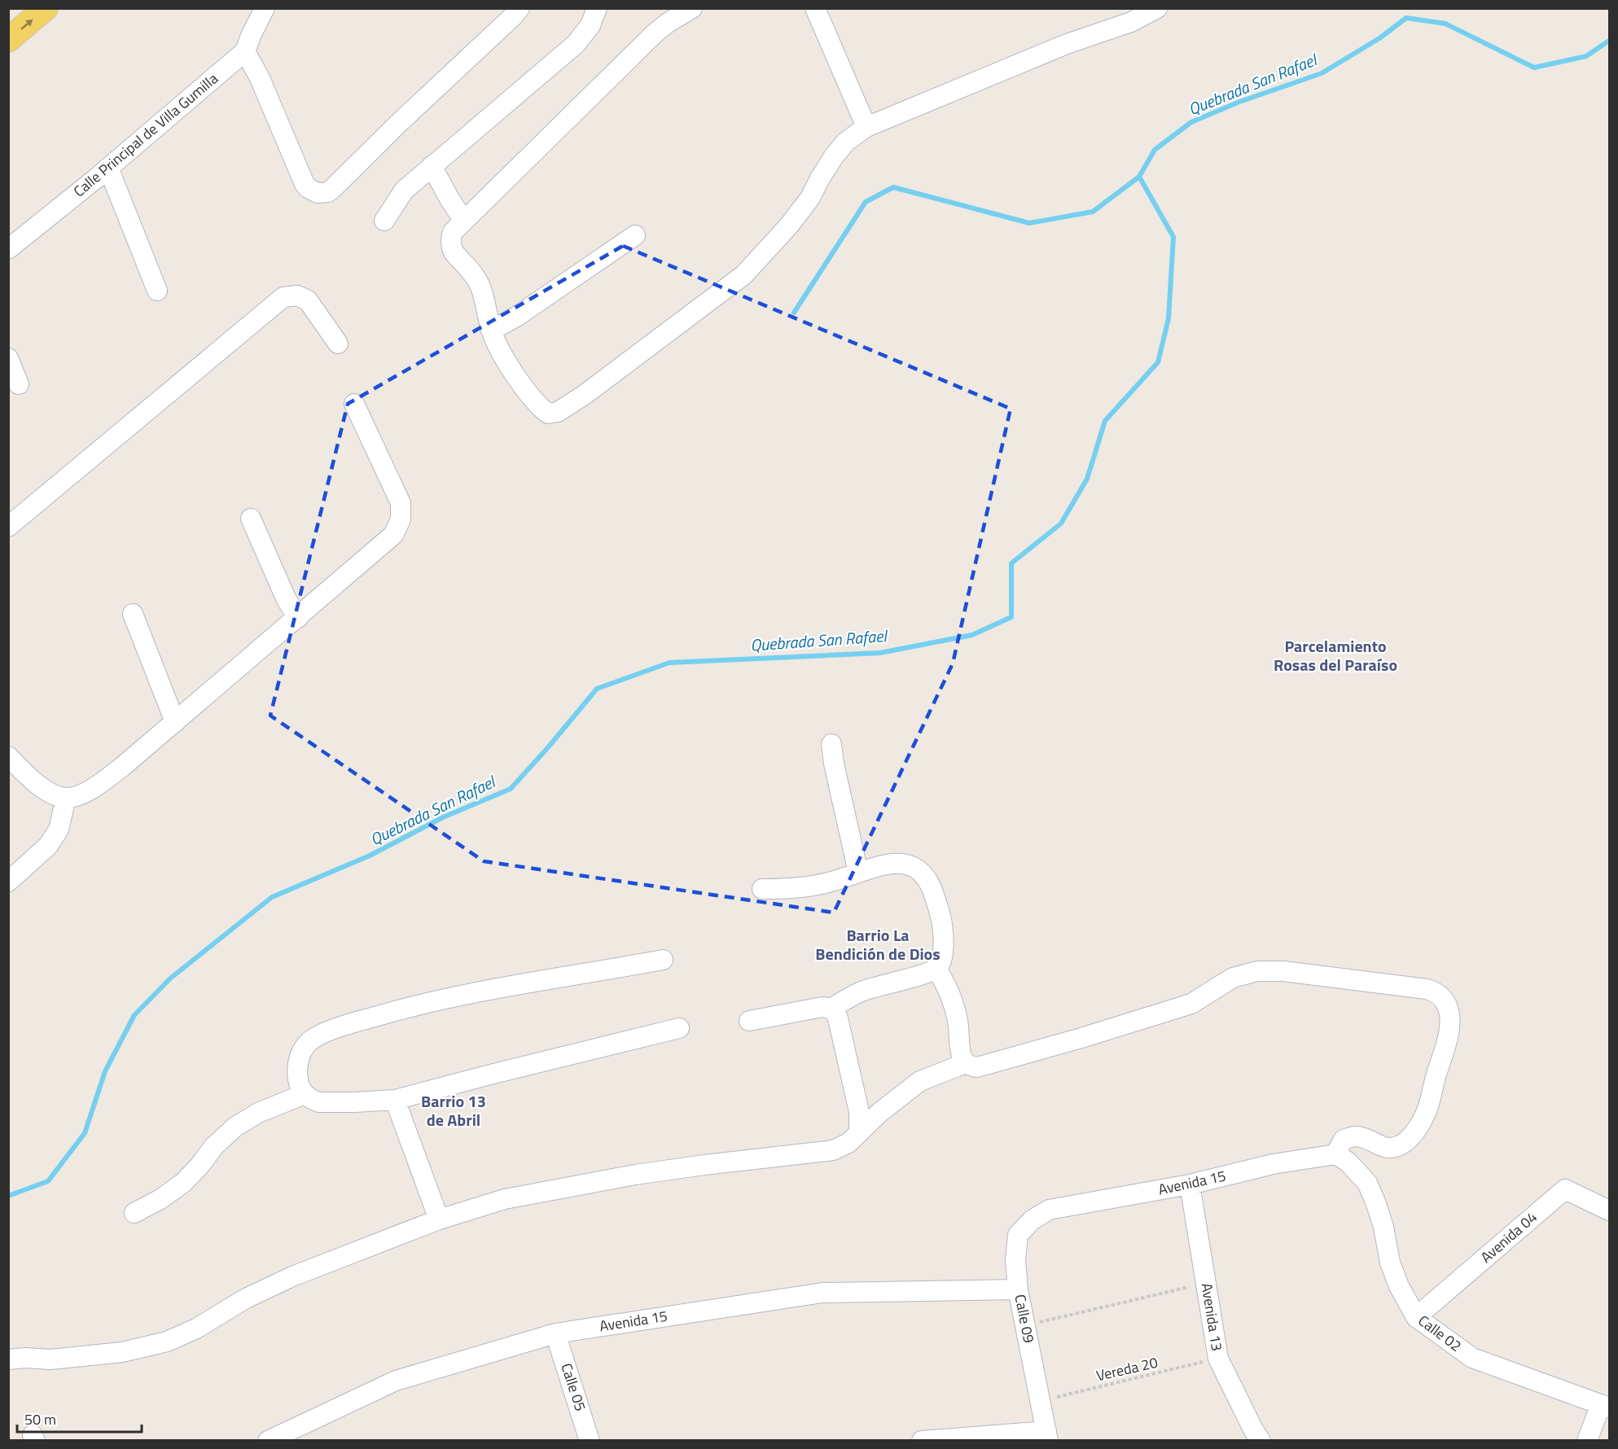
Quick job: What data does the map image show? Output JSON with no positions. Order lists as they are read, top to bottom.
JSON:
{
  "streets": {
    "street": [
      "Calle Principal de Villa Gumilla",
      "Avenida 15",
      "Avenida 04",
      "Avenida 13",
      "Calle 09",
      "Calle 02",
      "Calle 05"
    ],
    "path": ["Vereda 20"]
  },
  "crossings": [
    ["Avenida 15", "Avenida 13"],
    ["Avenida 15", "Calle 09"],
    ["Avenida 15", "Calle 02"],
    ["Avenida 15", "Calle 05"],
    ["Avenida 04", "Calle 02"],
    ["Avenida 13", "Vereda 20"],
    ["Calle 09", "Vereda 20"]
  ],
  "districts": ["Parcelamiento Rosas del Paraíso", "Barrio La Bendición de Dios", "Barrio 13 de Abril"],
  "water": ["Quebrada San Rafael"],
  "scale_bar": "50 m"
}
